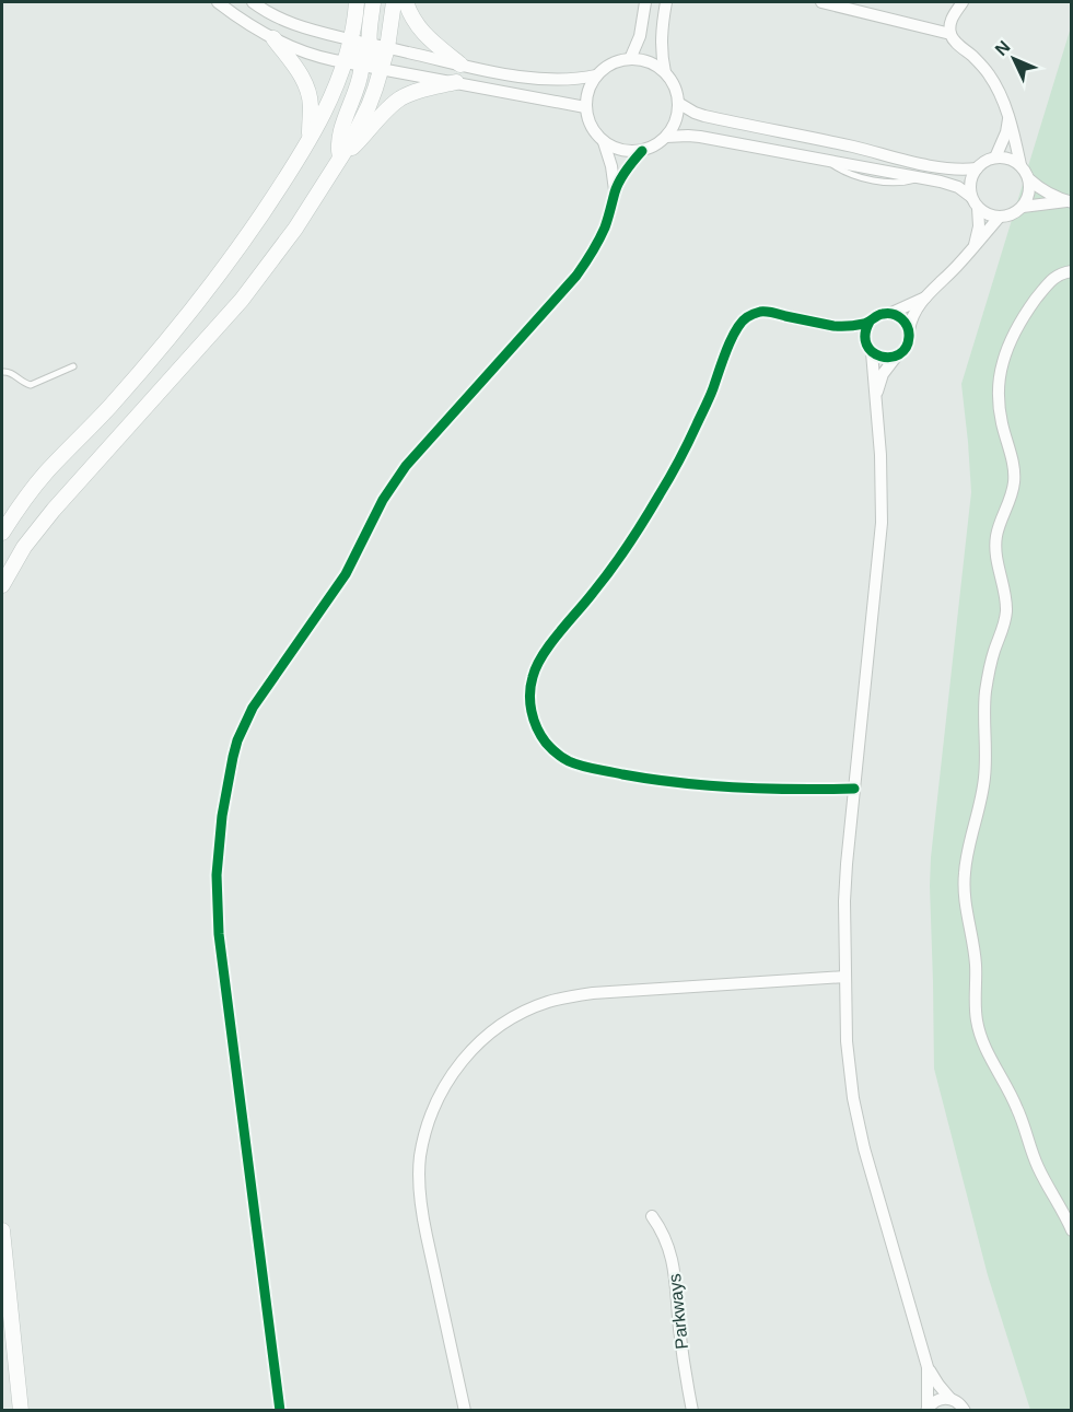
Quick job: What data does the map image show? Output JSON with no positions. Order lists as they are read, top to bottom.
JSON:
{
  "streets": {
    "street": ["Parkways"]
  },
  "north": "top left"
}
